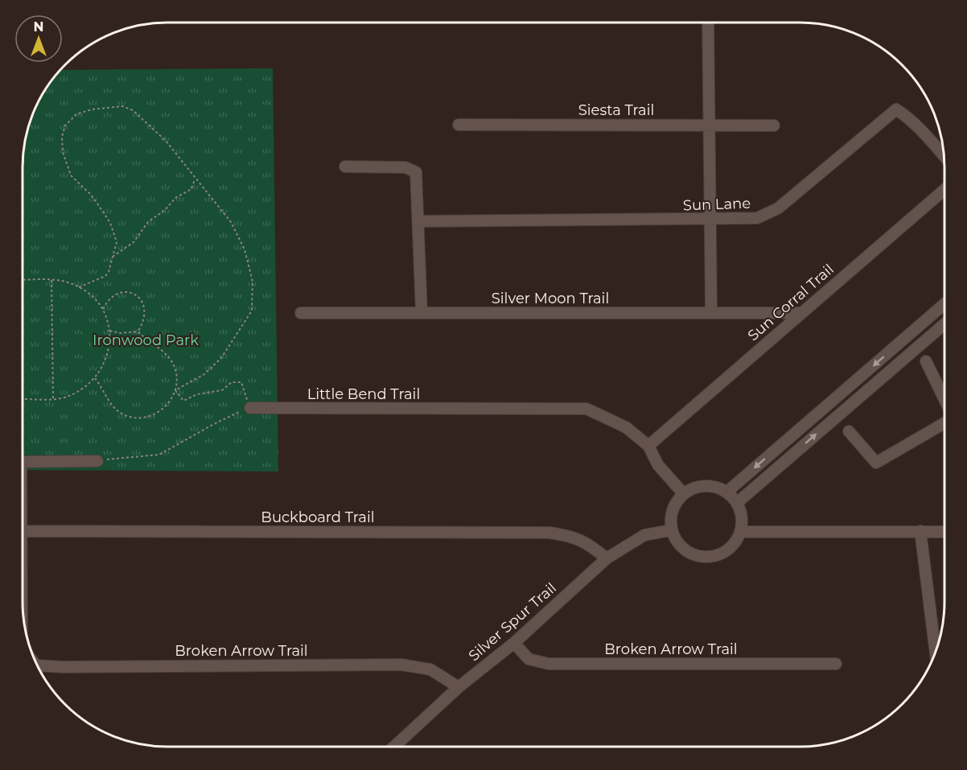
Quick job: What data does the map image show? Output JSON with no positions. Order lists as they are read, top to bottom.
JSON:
{
  "streets": {
    "street": [
      "Siesta Trail",
      "Sun Lane",
      "Silver Moon Trail",
      "Sun Corral Trail",
      "Little Bend Trail",
      "Buckboard Trail",
      "Silver Spur Trail",
      "Broken Arrow Trail"
    ]
  },
  "crossings": [
    ["Silver Moon Trail", "Sun Corral Trail"],
    ["Sun Corral Trail", "Little Bend Trail"],
    ["Little Bend Trail", "Silver Spur Trail"],
    ["Buckboard Trail", "Silver Spur Trail"],
    ["Silver Spur Trail", "Broken Arrow Trail"]
  ],
  "parks": ["Ironwood Park"],
  "north": "top"
}
